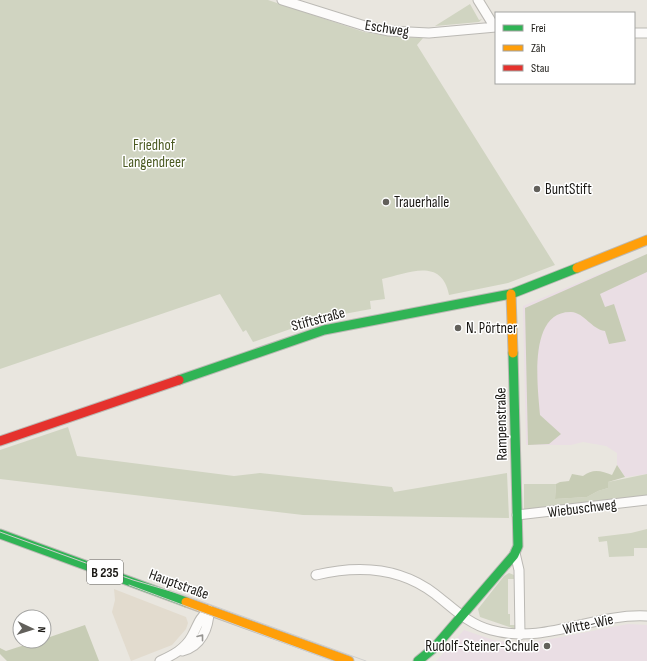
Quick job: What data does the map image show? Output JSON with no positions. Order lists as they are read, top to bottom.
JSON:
{
  "streets": {
    "street": [
      "Eschweg",
      "Stiftstraße",
      "Rampenstraße",
      "Wiebuschweg",
      "B 235",
      "Hauptstraße",
      "Witte-Wie"
    ]
  },
  "crossings": [
    ["Stiftstraße", "Rampenstraße"],
    ["Rampenstraße", "Wiebuschweg"],
    ["Rampenstraße", "Witte-Wie"]
  ],
  "parks": ["Friedhof Langendreer"],
  "places": [
    "BuntStift",
    "Trauerhalle",
    "N. Pörtner",
    "Rudolf-Steiner-Schule"
  ],
  "legend": ["Frei", "Zäh", "Stau"],
  "north": "right"
}
